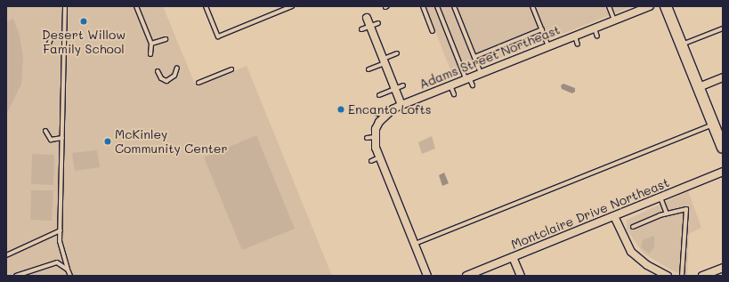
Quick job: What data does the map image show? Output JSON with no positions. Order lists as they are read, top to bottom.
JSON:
{
  "streets": {
    "street": ["Adams Street Northeast", "Montclaire Drive Northeast"]
  },
  "places": ["Desert Willow Family School", "Encanto Lofts", "McKinley Community Center"]
}
